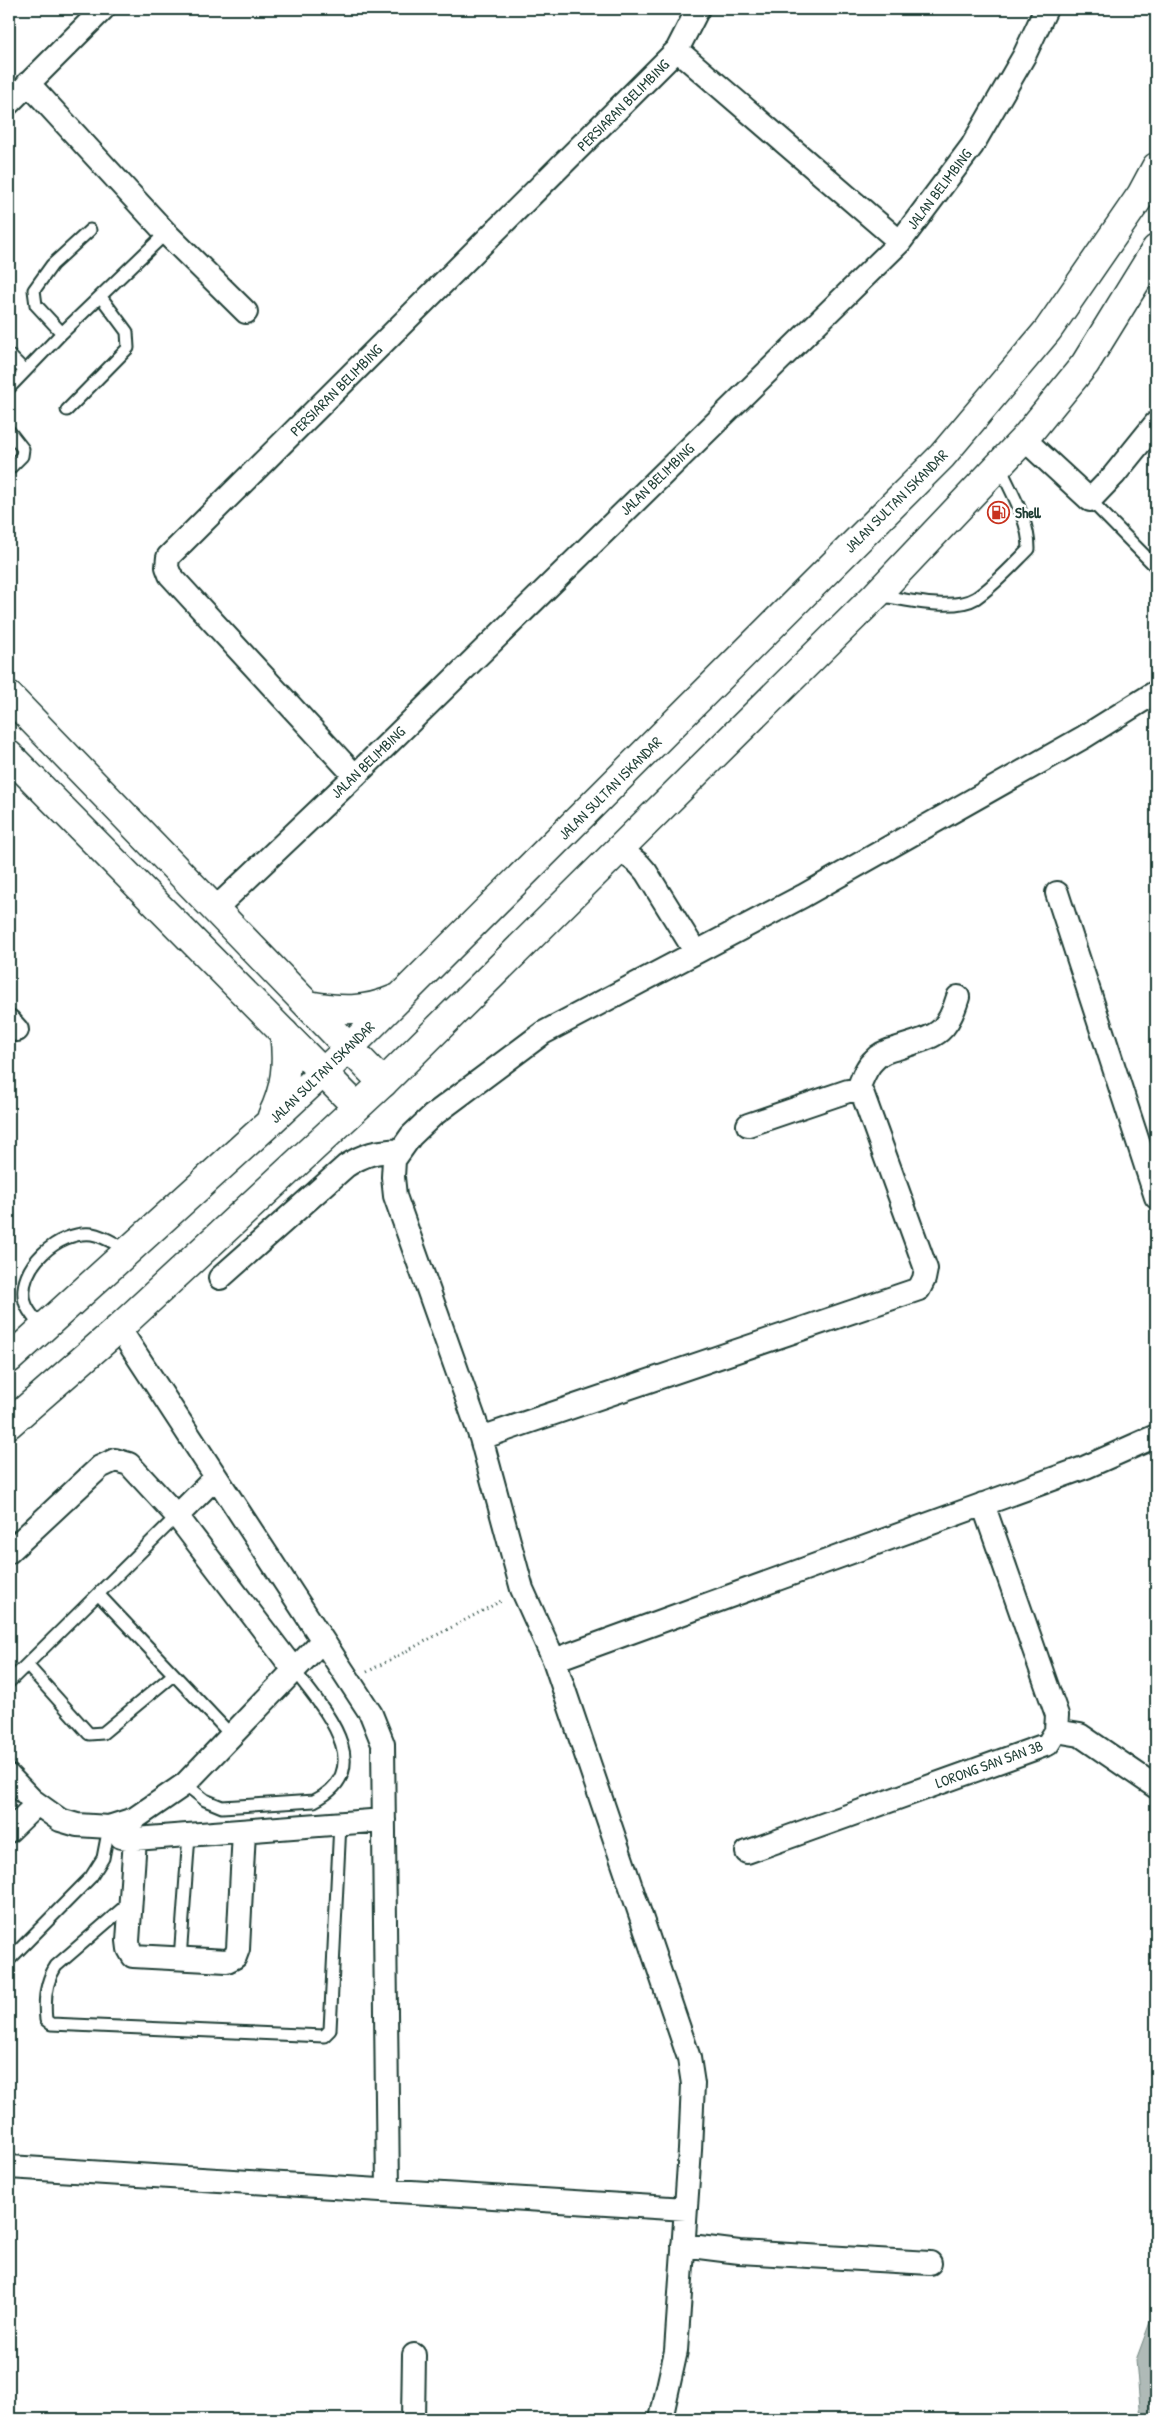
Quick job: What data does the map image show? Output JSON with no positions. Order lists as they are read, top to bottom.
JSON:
{
  "streets": {
    "main road": ["JALAN SULTAN ISKANDAR"],
    "street": ["PERSIARAN BELIMBING", "JALAN BELIMBING", "LORONG SAN SAN 3B"]
  },
  "crossings": [
    ["PERSIARAN BELIMBING", "JALAN BELIMBING"]
  ],
  "places": {
    "fuel station": ["Shell"]
  }
}
